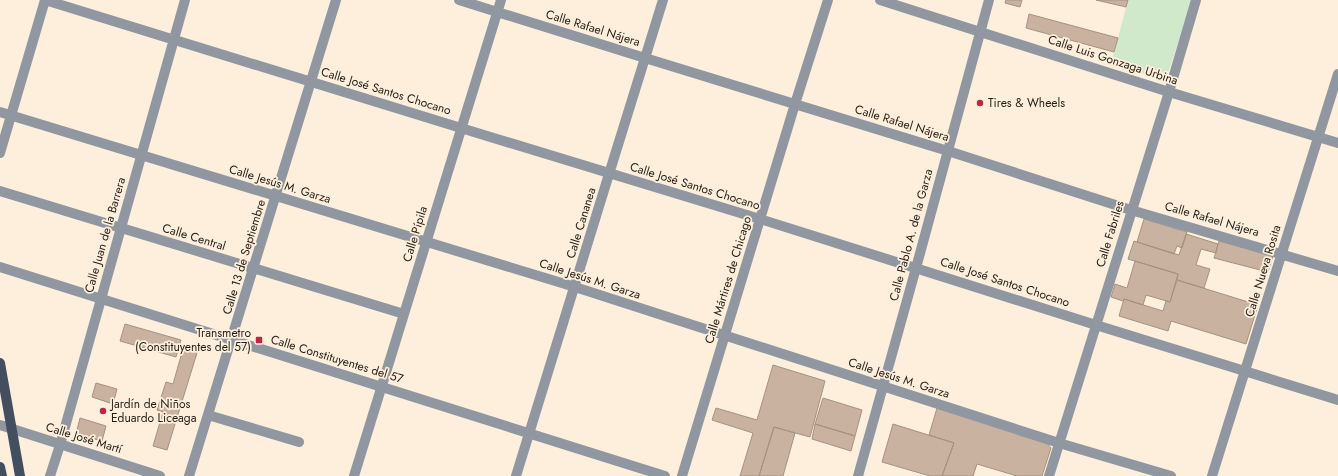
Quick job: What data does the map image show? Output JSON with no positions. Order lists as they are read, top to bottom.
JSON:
{
  "streets": {
    "street": [
      "Calle Rafael Nájera",
      "Calle Luis Gonzaga Urbina",
      "Calle José Santos Chocano",
      "Calle Jesús M. Garza",
      "Calle Cananea",
      "Calle Pípila",
      "Calle Fabriles",
      "Calle Juan de la Barrera",
      "Calle Pablo A. de la Garza",
      "Calle Central",
      "Calle 13 de Septiembre",
      "Calle Nueva Rosita",
      "Calle Mártires de Chicago",
      "Calle Constituyentes del 57",
      "Calle José Martí"
    ]
  },
  "crossings": [
    ["Calle Rafael Nájera", "Calle Cananea"],
    ["Calle Rafael Nájera", "Calle Pípila"],
    ["Calle Rafael Nájera", "Calle Fabriles"],
    ["Calle Rafael Nájera", "Calle Pablo A. de la Garza"],
    ["Calle Rafael Nájera", "Calle Nueva Rosita"],
    ["Calle Rafael Nájera", "Calle Mártires de Chicago"],
    ["Calle Luis Gonzaga Urbina", "Calle Fabriles"],
    ["Calle Luis Gonzaga Urbina", "Calle Pablo A. de la Garza"],
    ["Calle Luis Gonzaga Urbina", "Calle Nueva Rosita"],
    ["Calle José Santos Chocano", "Calle Cananea"],
    ["Calle José Santos Chocano", "Calle Pípila"],
    ["Calle José Santos Chocano", "Calle Fabriles"],
    ["Calle José Santos Chocano", "Calle Juan de la Barrera"],
    ["Calle José Santos Chocano", "Calle Pablo A. de la Garza"],
    ["Calle José Santos Chocano", "Calle 13 de Septiembre"],
    ["Calle José Santos Chocano", "Calle Nueva Rosita"],
    ["Calle José Santos Chocano", "Calle Mártires de Chicago"],
    ["Calle Jesús M. Garza", "Calle Cananea"],
    ["Calle Jesús M. Garza", "Calle Pípila"],
    ["Calle Jesús M. Garza", "Calle Fabriles"],
    ["Calle Jesús M. Garza", "Calle Juan de la Barrera"],
    ["Calle Jesús M. Garza", "Calle Pablo A. de la Garza"],
    ["Calle Jesús M. Garza", "Calle 13 de Septiembre"],
    ["Calle Jesús M. Garza", "Calle Mártires de Chicago"],
    ["Calle Cananea", "Calle Constituyentes del 57"],
    ["Calle Pípila", "Calle Central"],
    ["Calle Pípila", "Calle Constituyentes del 57"],
    ["Calle Juan de la Barrera", "Calle Central"],
    ["Calle Juan de la Barrera", "Calle Constituyentes del 57"],
    ["Calle Juan de la Barrera", "Calle José Martí"],
    ["Calle Central", "Calle 13 de Septiembre"],
    ["Calle 13 de Septiembre", "Calle Constituyentes del 57"]
  ],
  "places": {
    "other": ["Tires & Wheels", "Jardín de Niños Eduardo Liceaga"],
    "transit": ["Transmetro (Constituyentes del 57)"]
  }
}
